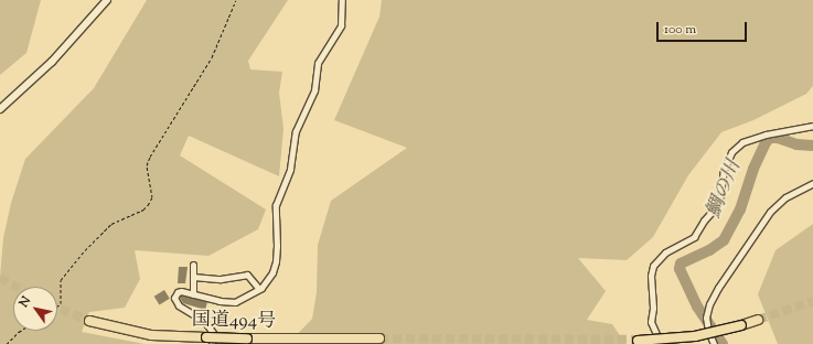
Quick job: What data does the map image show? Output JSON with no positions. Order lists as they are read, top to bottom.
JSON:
{
  "streets": {
    "highway": ["国道494号"]
  },
  "water": ["鯛の川"],
  "scale_bar": "100 m",
  "north": "top left"
}
